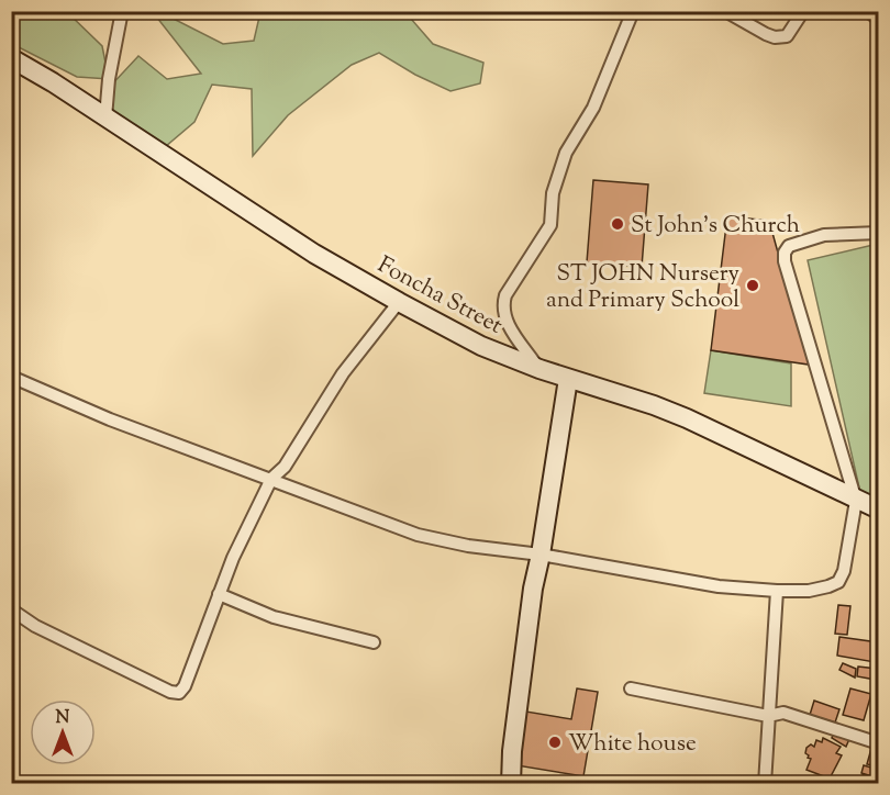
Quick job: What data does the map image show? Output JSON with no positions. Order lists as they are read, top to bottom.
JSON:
{
  "streets": {
    "main road": ["Foncha Street"]
  },
  "places": ["St John's Church", "ST JOHN Nursery and Primary School", "White house"],
  "north": "top"
}
